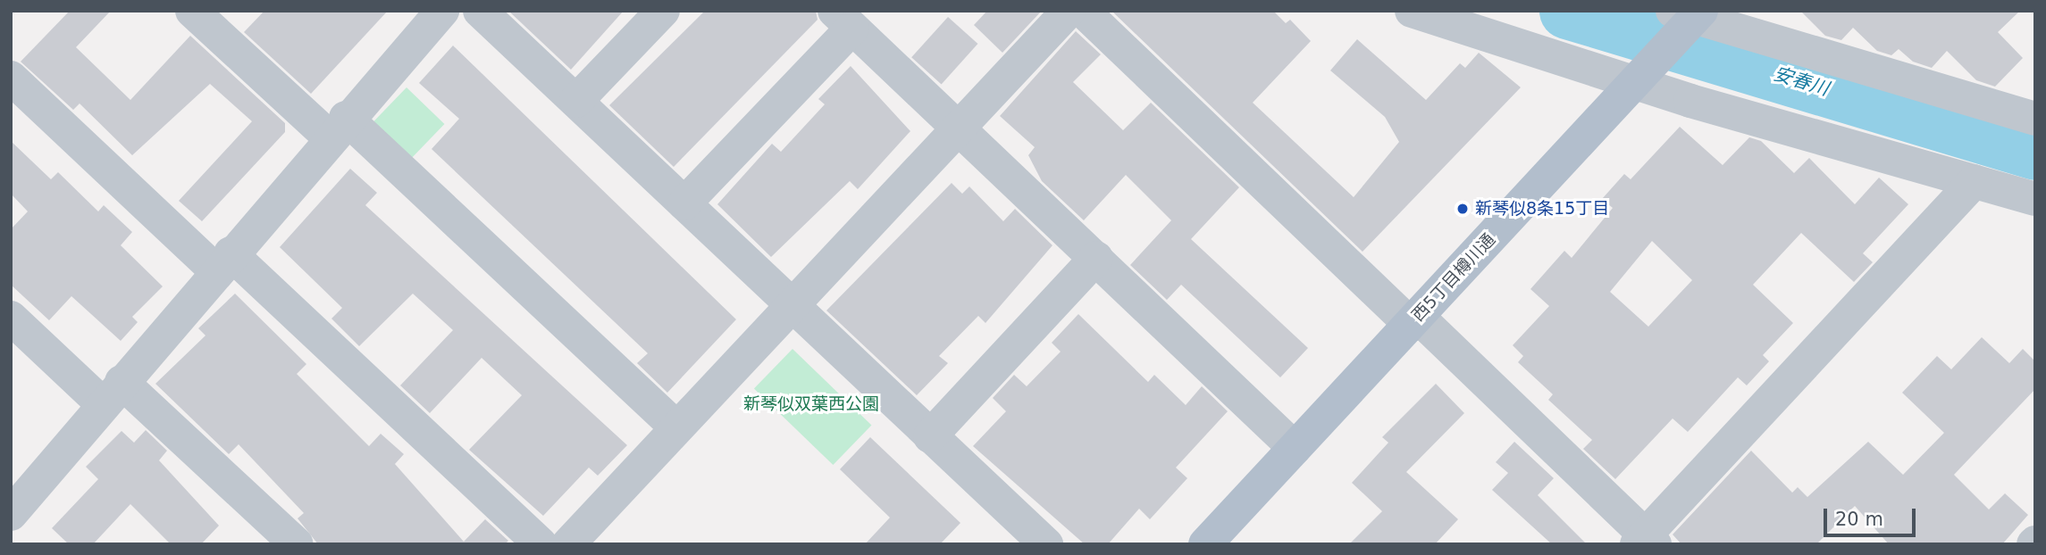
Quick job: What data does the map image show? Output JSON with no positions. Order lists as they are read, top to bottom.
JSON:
{
  "streets": {
    "main road": ["西5丁目樽川通"]
  },
  "water": ["安春川"],
  "parks": ["新琴似双葉西公園"],
  "places": ["新琴似8条15丁目"],
  "scale_bar": "20 m"
}
